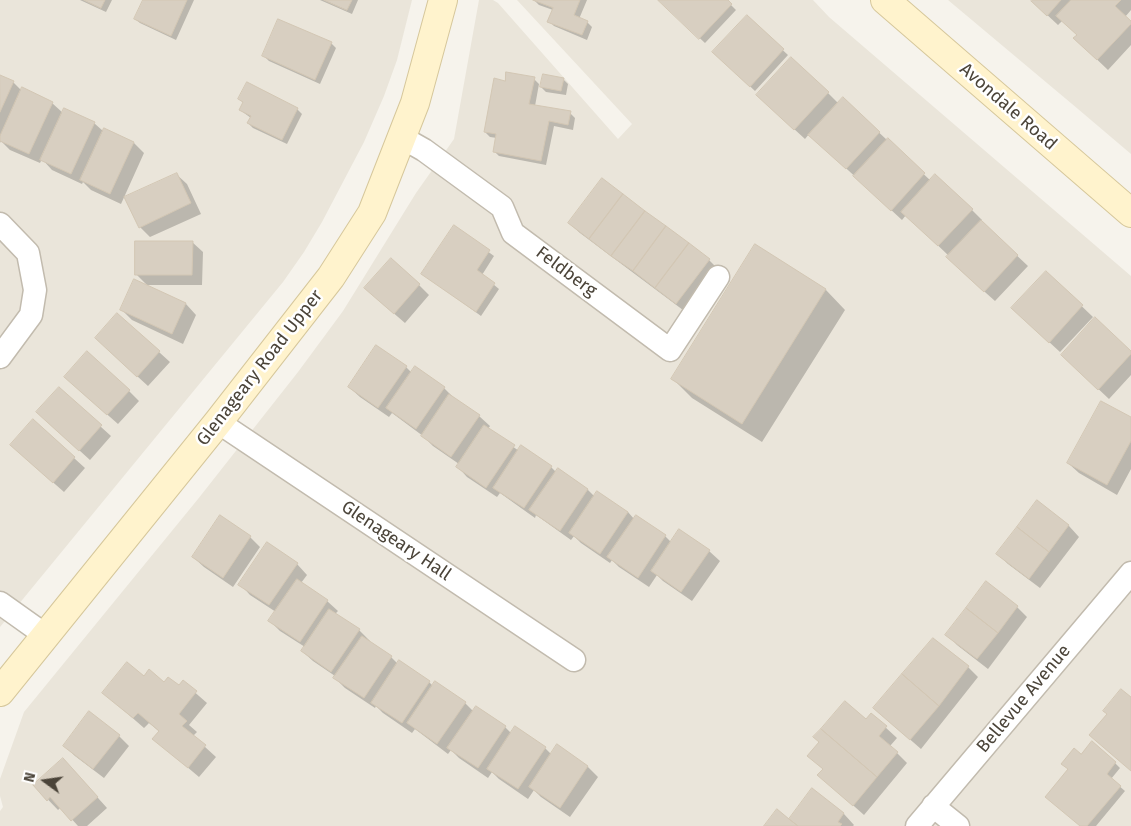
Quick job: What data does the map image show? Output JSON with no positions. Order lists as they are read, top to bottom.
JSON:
{
  "streets": {
    "main road": ["Avondale Road", "Glenageary Road Upper"],
    "street": ["Feldberg", "Glenageary Hall", "Bellevue Avenue"]
  },
  "crossings": [
    ["Feldberg", "Glenageary Road Upper"],
    ["Glenageary Road Upper", "Glenageary Hall"]
  ],
  "north": "left"
}
